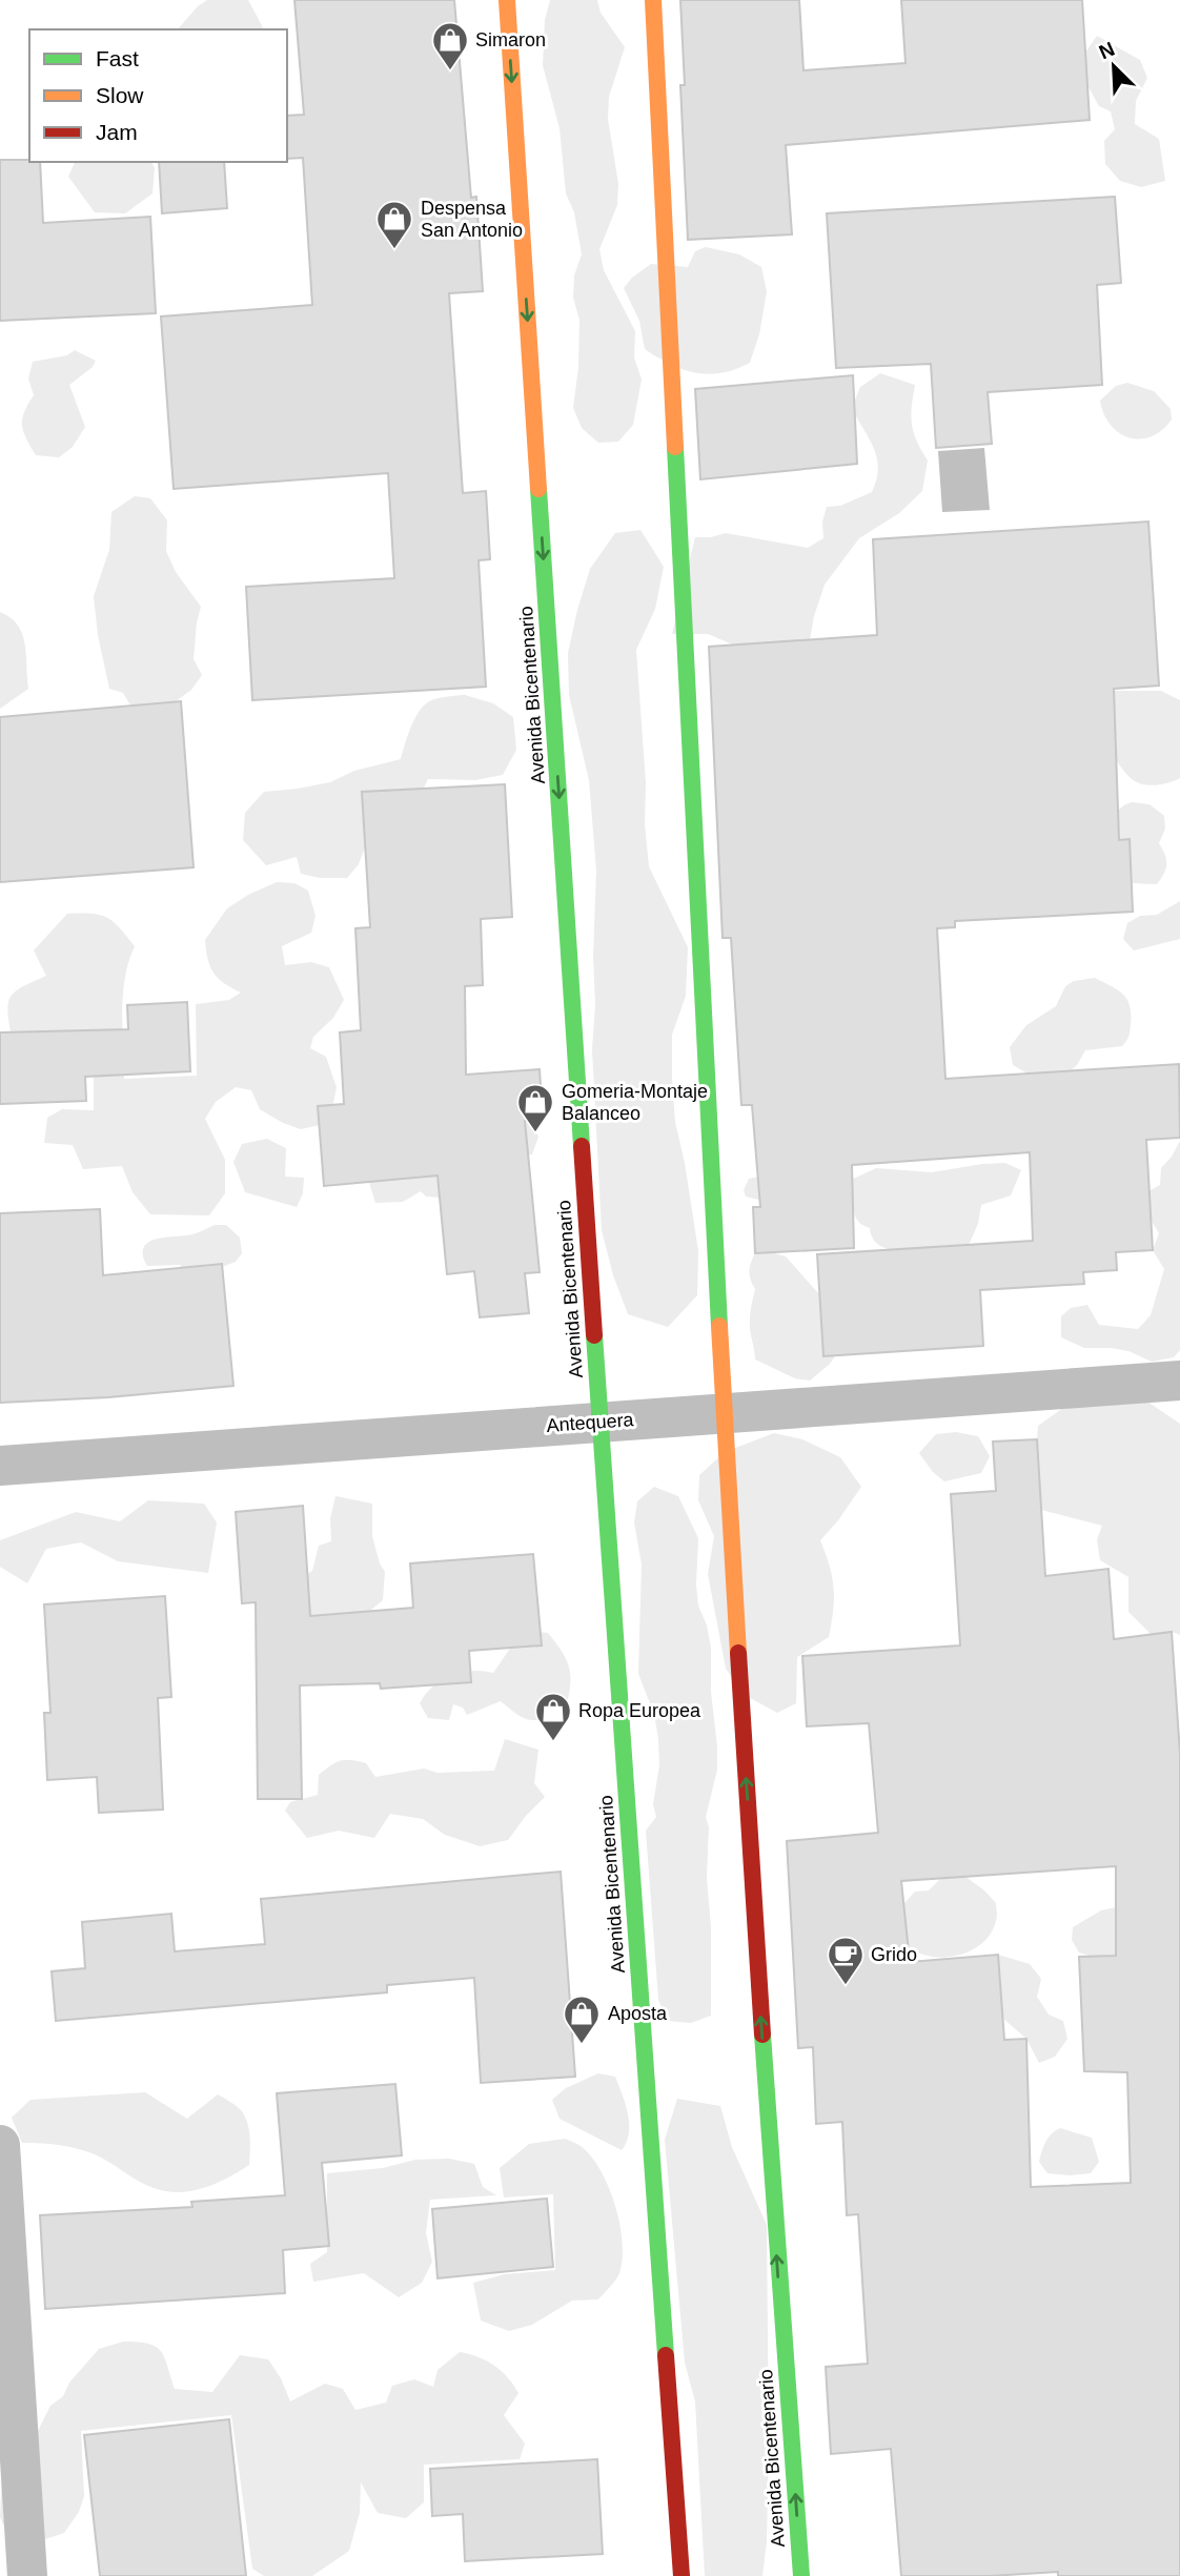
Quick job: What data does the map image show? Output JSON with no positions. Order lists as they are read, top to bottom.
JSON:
{
  "streets": {
    "street": ["Avenida Bicentenario", "Antequera"]
  },
  "crossings": [
    ["Avenida Bicentenario", "Antequera"]
  ],
  "places": {
    "shop": [
      "Simaron",
      "Despensa San Antonio",
      "Gomeria-Montaje Balanceo",
      "Ropa Europea",
      "Aposta"
    ],
    "cafe": ["Grido"]
  },
  "legend": ["Fast", "Slow", "Jam"],
  "north": "top left"
}
